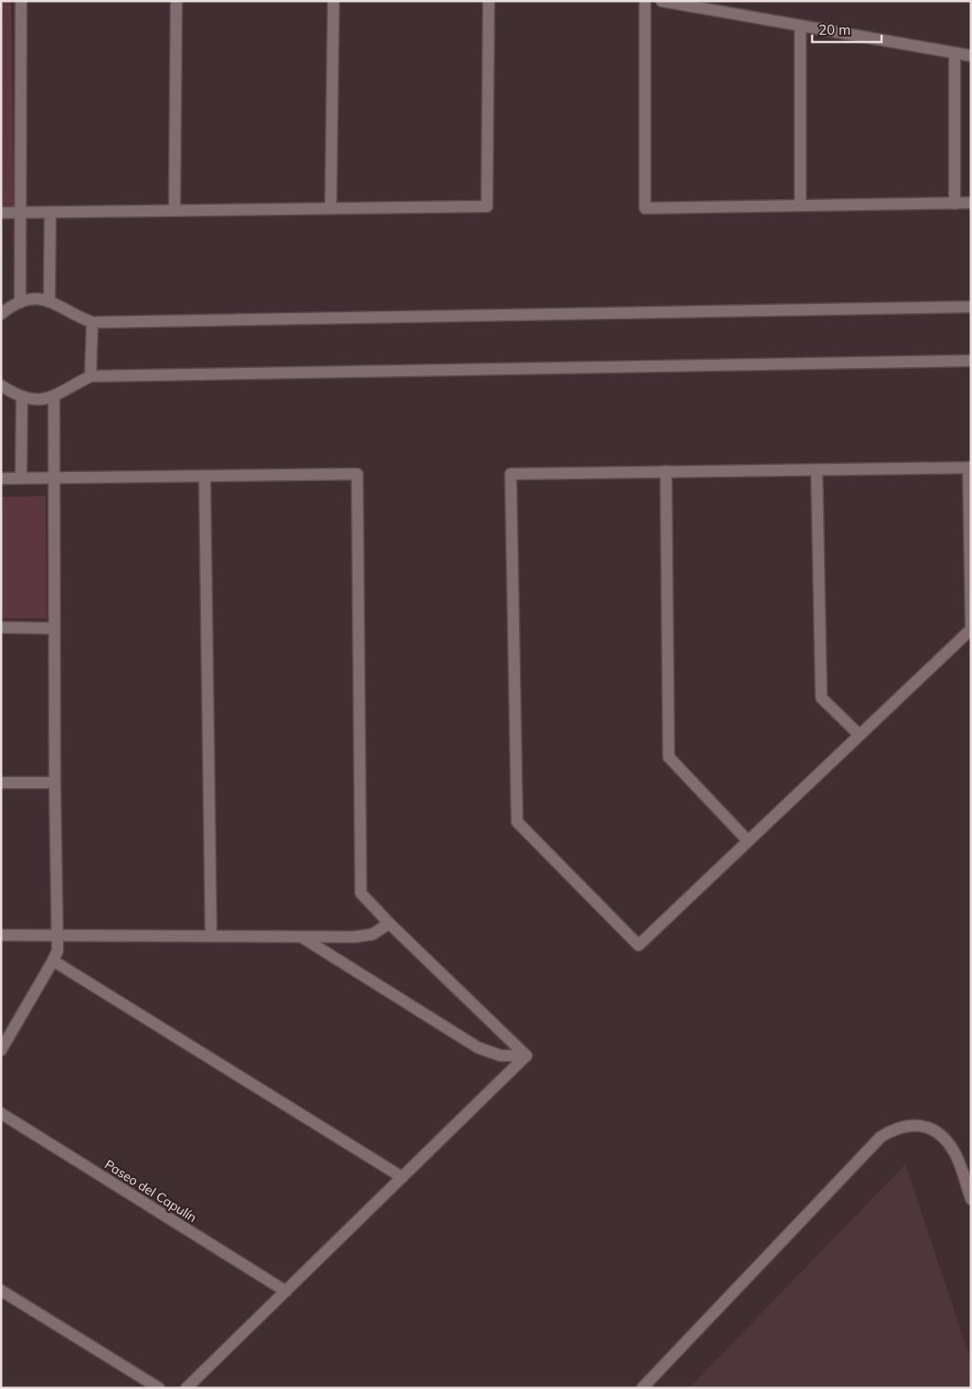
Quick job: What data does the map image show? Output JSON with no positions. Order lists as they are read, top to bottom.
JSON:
{
  "streets": {
    "street": ["Paseo del Capulín"]
  },
  "scale_bar": "20 m"
}
